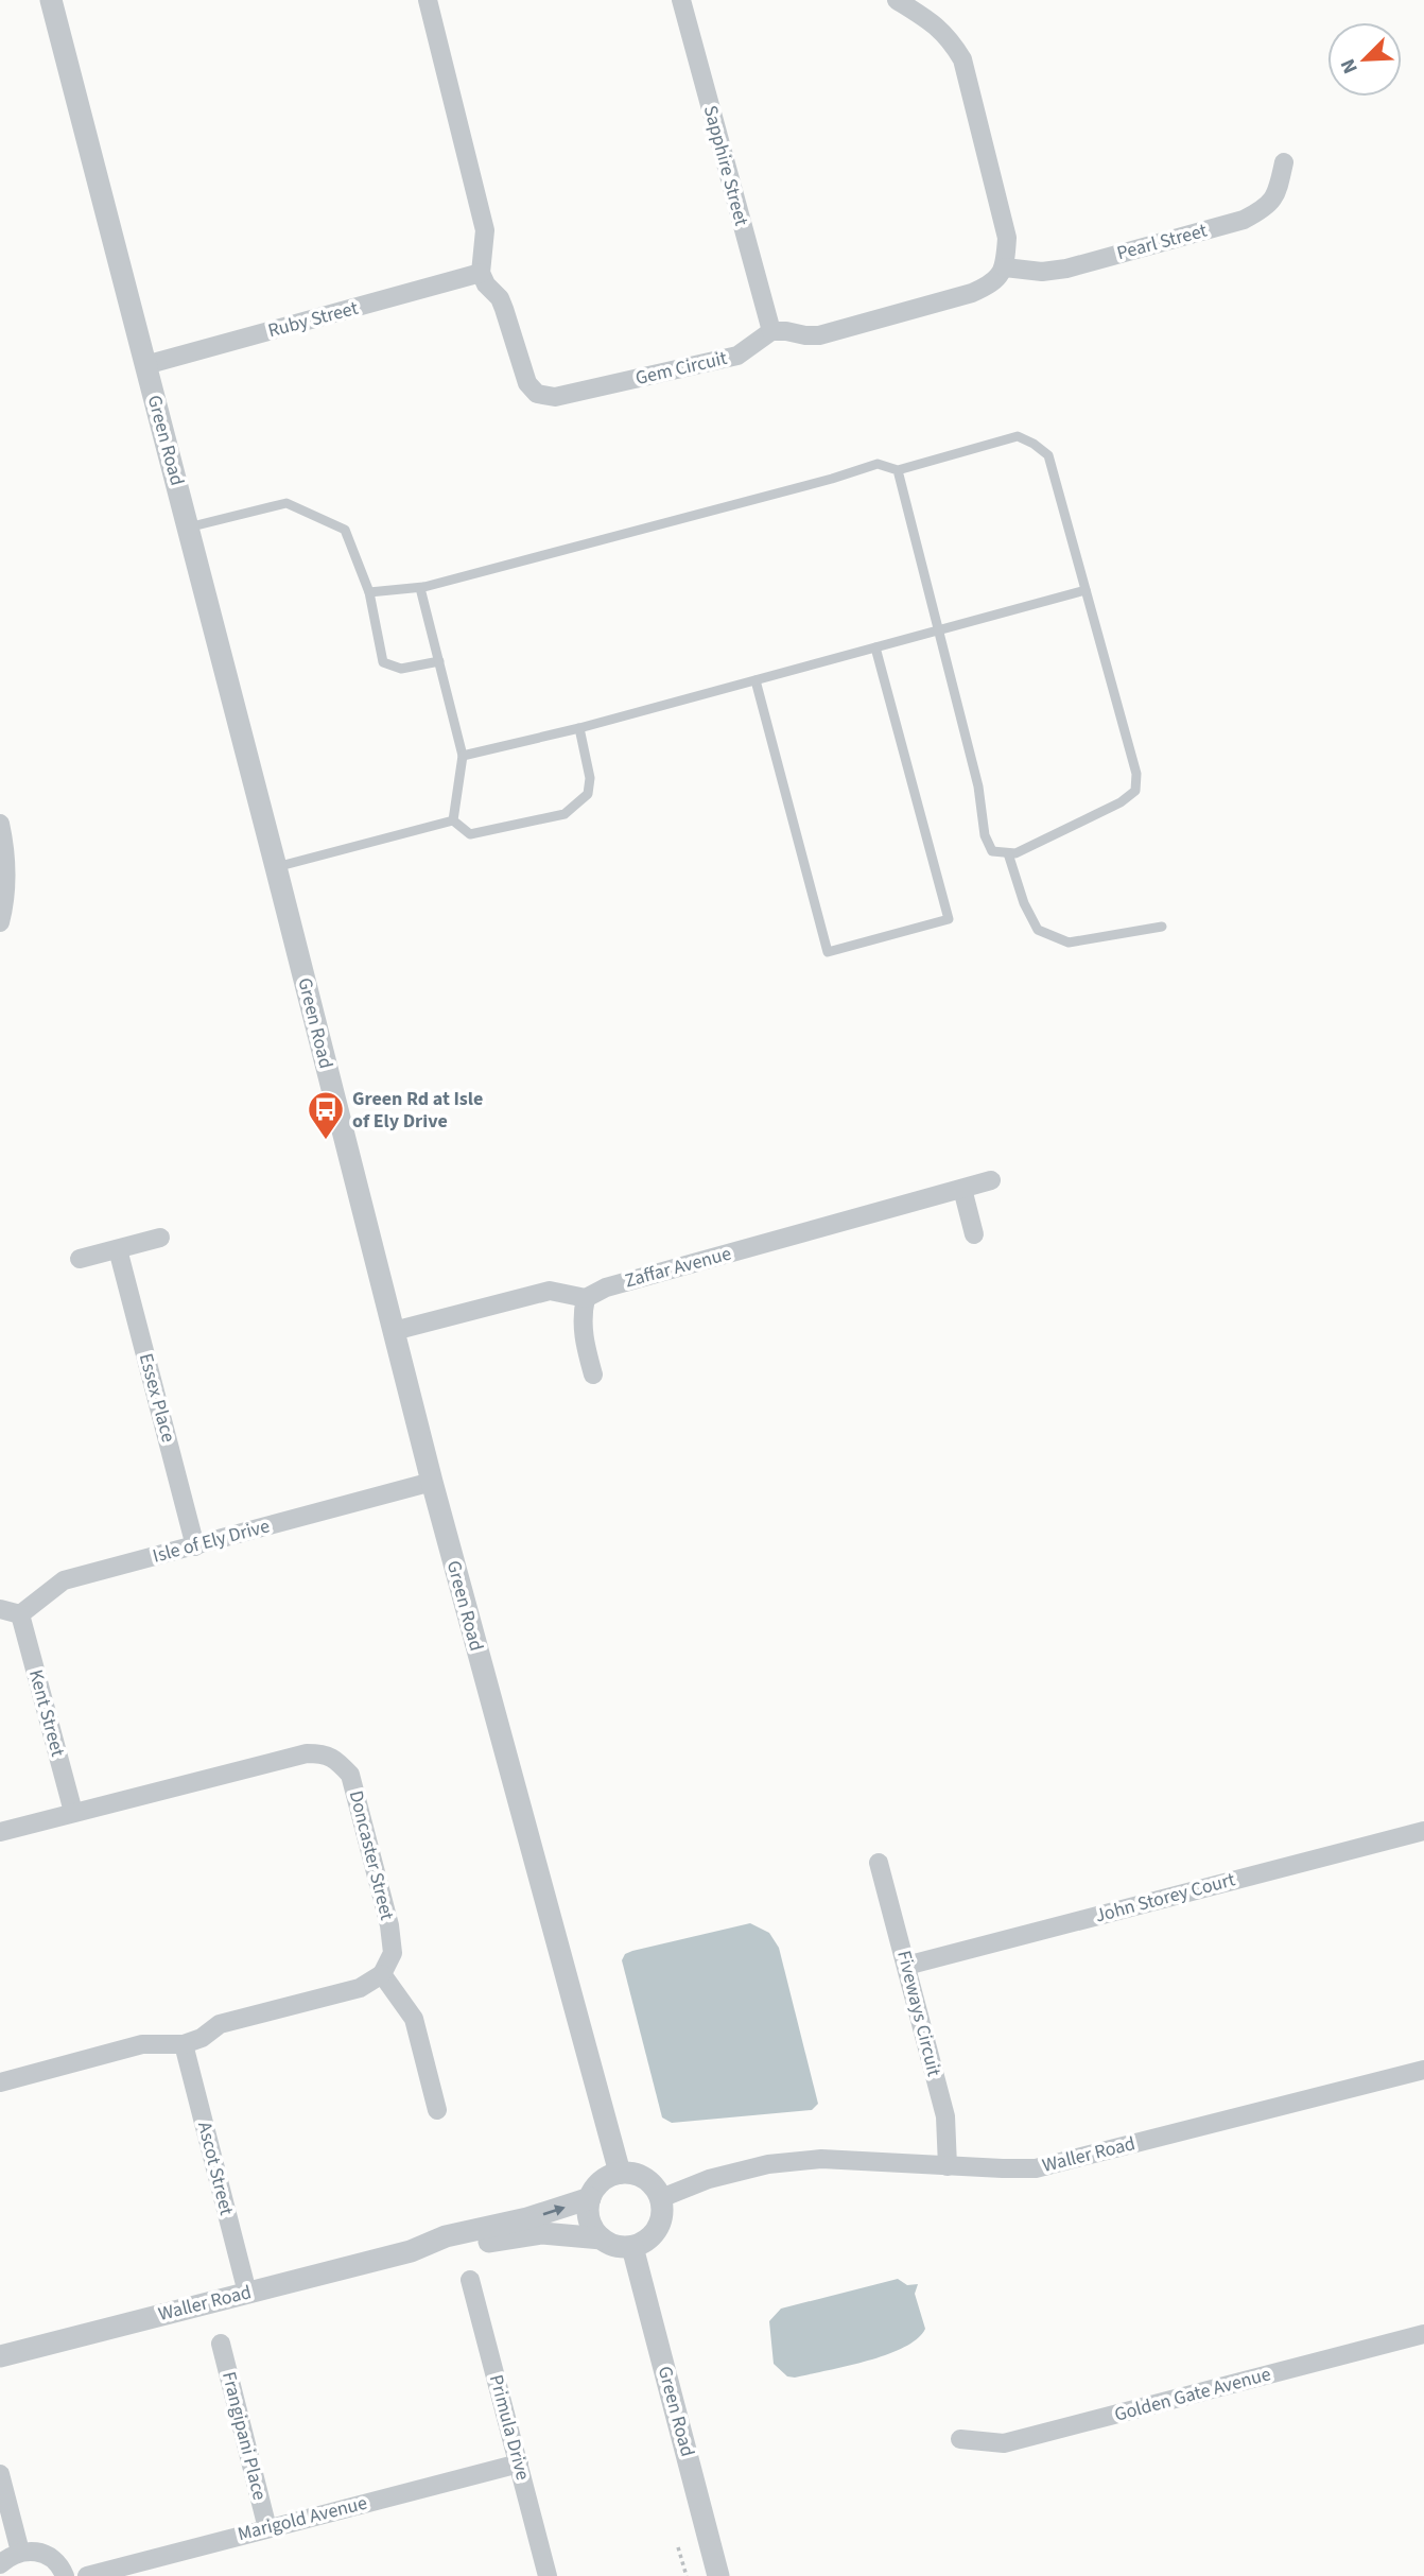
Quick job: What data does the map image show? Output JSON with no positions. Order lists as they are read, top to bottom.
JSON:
{
  "streets": {
    "street": [
      "Sapphire Street",
      "Pearl Street",
      "Ruby Street",
      "Gem Circuit",
      "Green Road",
      "Zaffar Avenue",
      "Essex Place",
      "Isle of Ely Drive",
      "Kent Street",
      "Doncaster Street",
      "John Storey Court",
      "Fiveways Circuit",
      "Waller Road",
      "Ascot Street",
      "Golden Gate Avenue",
      "Primula Drive",
      "Frangipani Place",
      "Marigold Avenue"
    ]
  },
  "crossings": [
    ["Sapphire Street", "Gem Circuit"],
    ["Ruby Street", "Gem Circuit"],
    ["Ruby Street", "Green Road"],
    ["Green Road", "Isle of Ely Drive"],
    ["Green Road", "Waller Road"],
    ["Essex Place", "Isle of Ely Drive"],
    ["Isle of Ely Drive", "Kent Street"],
    ["Kent Street", "Doncaster Street"],
    ["John Storey Court", "Fiveways Circuit"],
    ["Fiveways Circuit", "Waller Road"],
    ["Waller Road", "Ascot Street"],
    ["Primula Drive", "Marigold Avenue"],
    ["Frangipani Place", "Marigold Avenue"]
  ],
  "places": {
    "bus stop": ["Green Rd at Isle of Ely Drive"]
  },
  "north": "bottom left"
}
